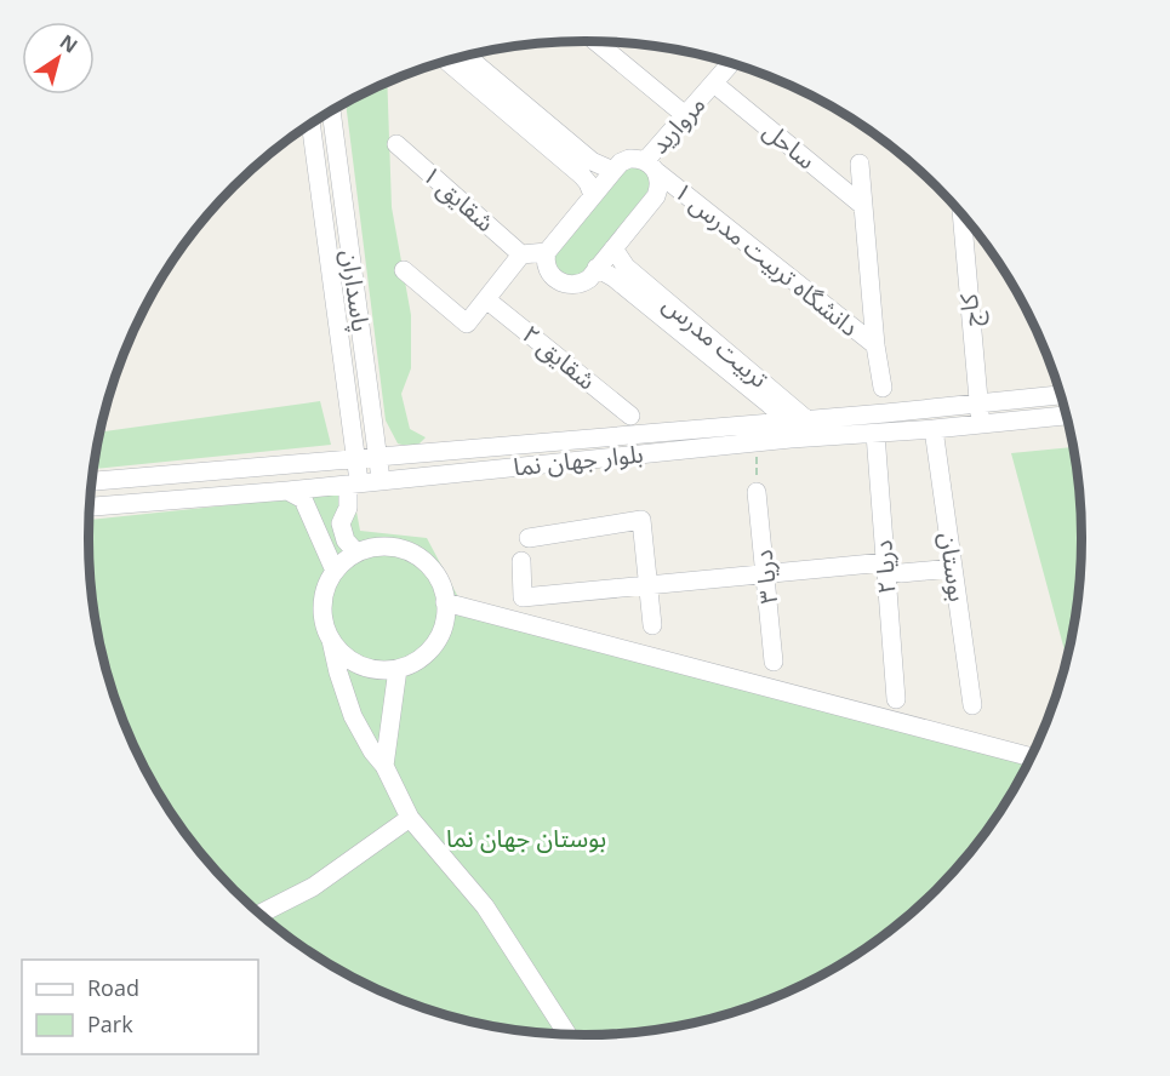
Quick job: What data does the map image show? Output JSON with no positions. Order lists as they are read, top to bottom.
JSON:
{
  "streets": {
    "street": [
      "مروارید",
      "ساحل",
      "شقایق ۱",
      "۱ دانشگاه تربیت مدرس",
      "پاسداران",
      "کاج",
      "تربیت مدرس",
      "شقایق ۲",
      "بلوار جهان نما",
      "دریا ۲",
      "بوستان",
      "دریا ۳"
    ]
  },
  "crossings": [
    ["مروارید", "ساحل"],
    ["مروارید", "۱ دانشگاه تربیت مدرس"],
    ["پاسداران", "بلوار جهان نما"],
    ["کاج", "بلوار جهان نما"],
    ["تربیت مدرس", "بلوار جهان نما"],
    ["بلوار جهان نما", "دریا ۲"],
    ["بلوار جهان نما", "بوستان"]
  ],
  "parks": ["بوستان جهان نما"],
  "legend": ["Road", "Park"],
  "north": "top right"
}
